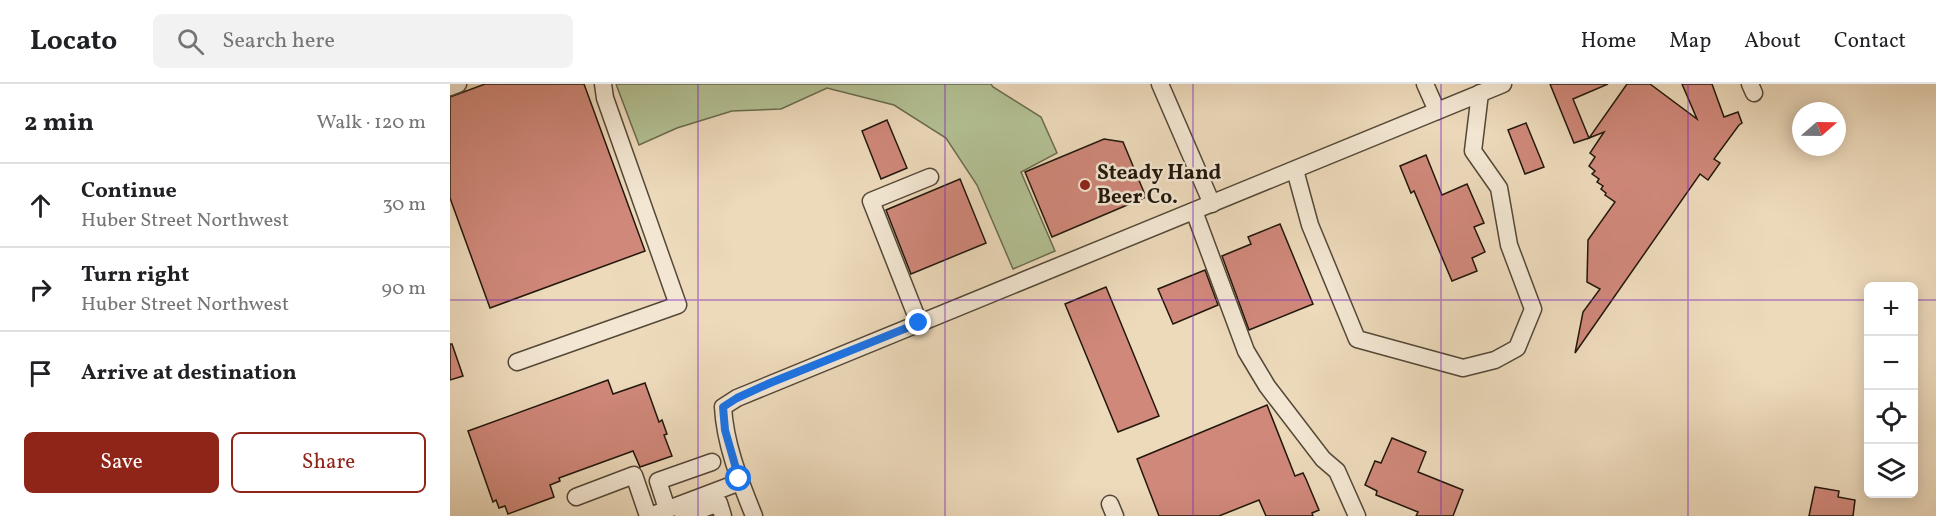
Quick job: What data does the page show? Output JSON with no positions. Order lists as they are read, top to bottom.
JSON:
{
  "places": ["Steady Hand Beer Co."],
  "north": "right",
  "page": {
    "header": "Locato",
    "search": "Search here",
    "nav": [
      "Home",
      "Map",
      "About",
      "Contact"
    ],
    "heading": ["2 min", "Walk · 120 m"],
    "list": [
      ["Continue", "Huber Street Northwest", "30 m"],
      ["Turn right", "Huber Street Northwest", "90 m"],
      "Arrive at destination"
    ],
    "map_buttons": ["+", "−"],
    "buttons": ["Save", "Share"]
  }
}
